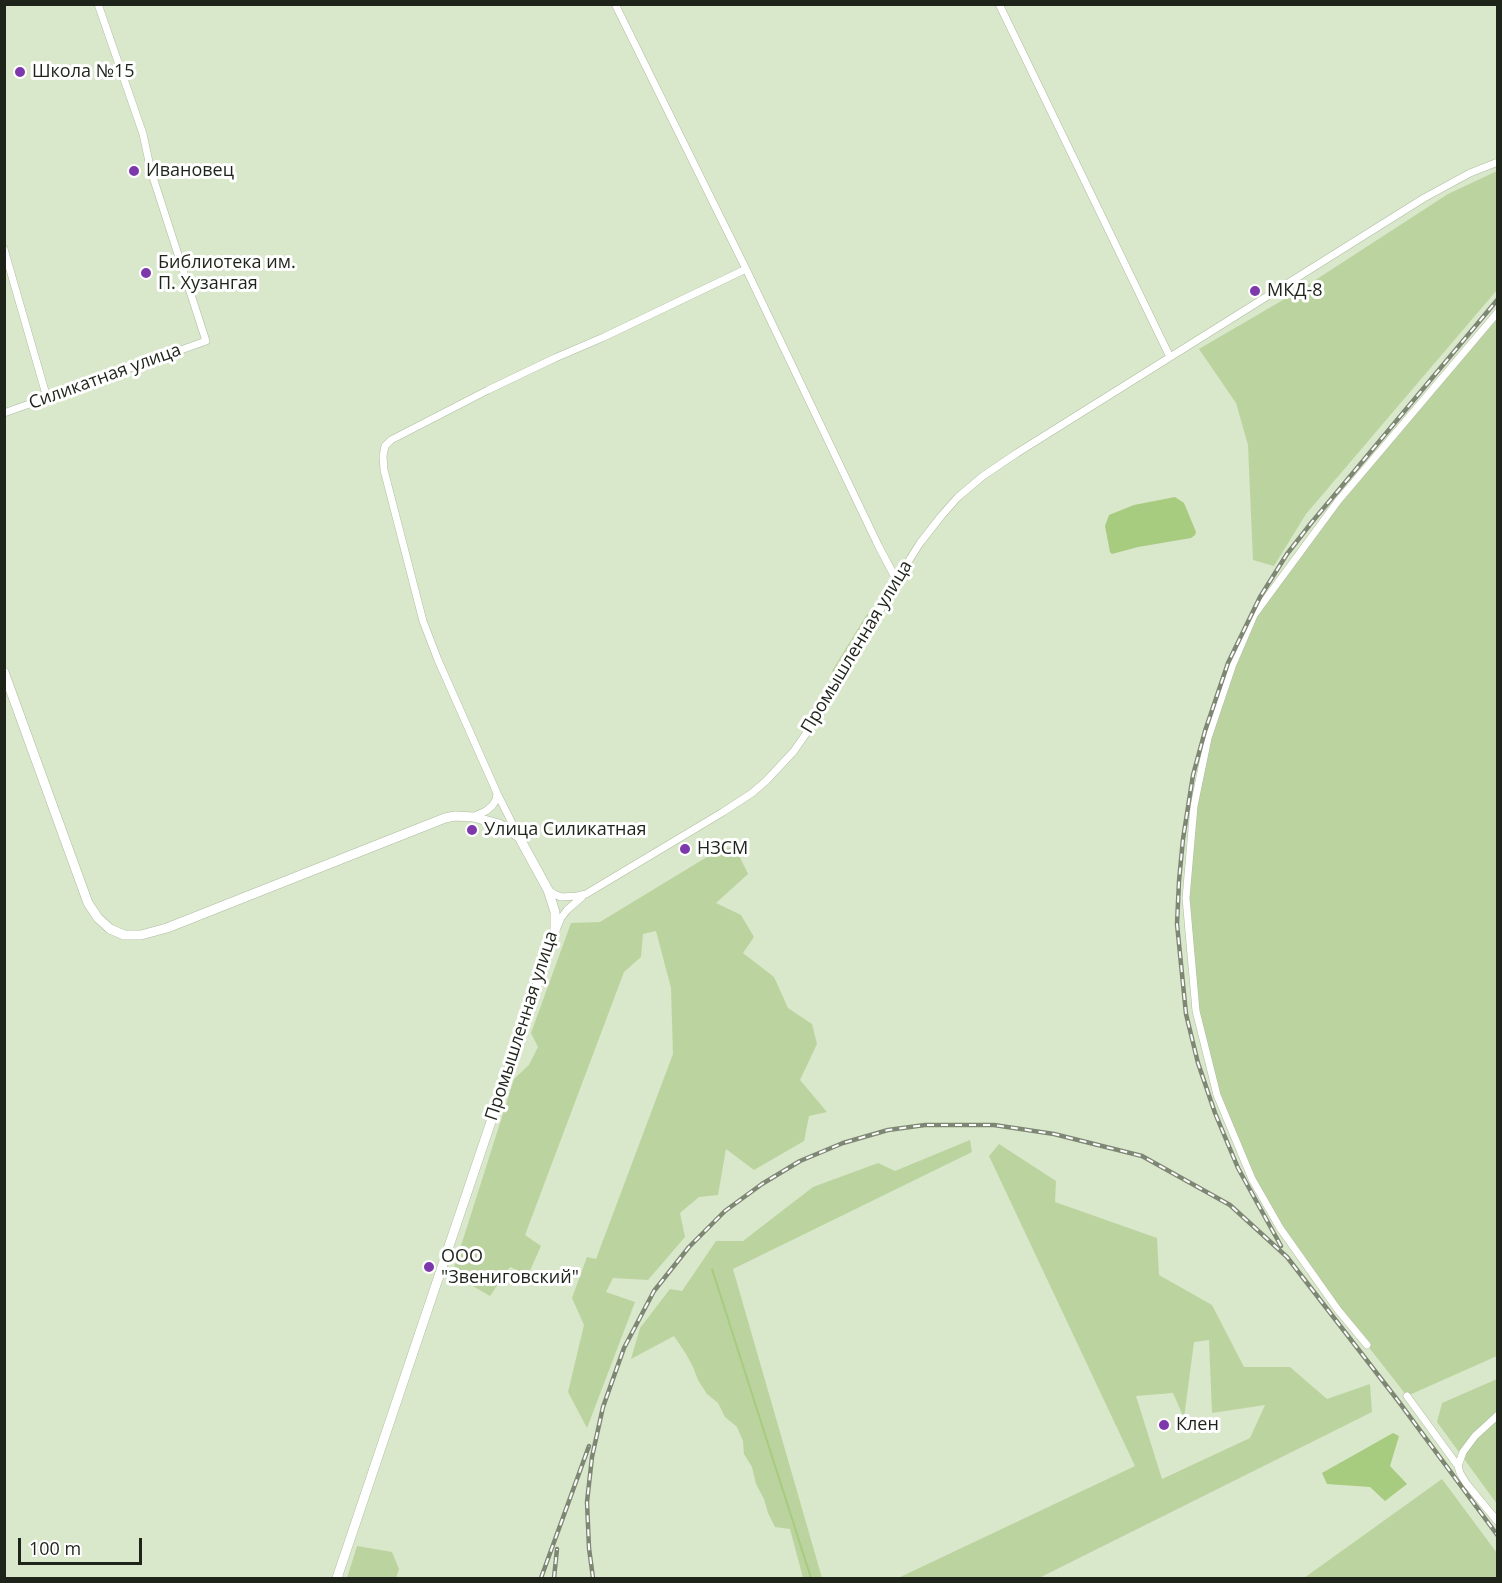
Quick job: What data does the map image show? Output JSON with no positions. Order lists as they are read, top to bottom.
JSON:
{
  "streets": {
    "street": ["Силикатная улица", "Промышленная улица"]
  },
  "places": [
    "Школа №15",
    "Ивановец",
    "Библиотека им. П. Хузангая",
    "МКД-8",
    "Улица Силикатная",
    "НЗСМ",
    "ООО \"Звениговский\"",
    "Клен"
  ],
  "scale_bar": "100 m"
}
